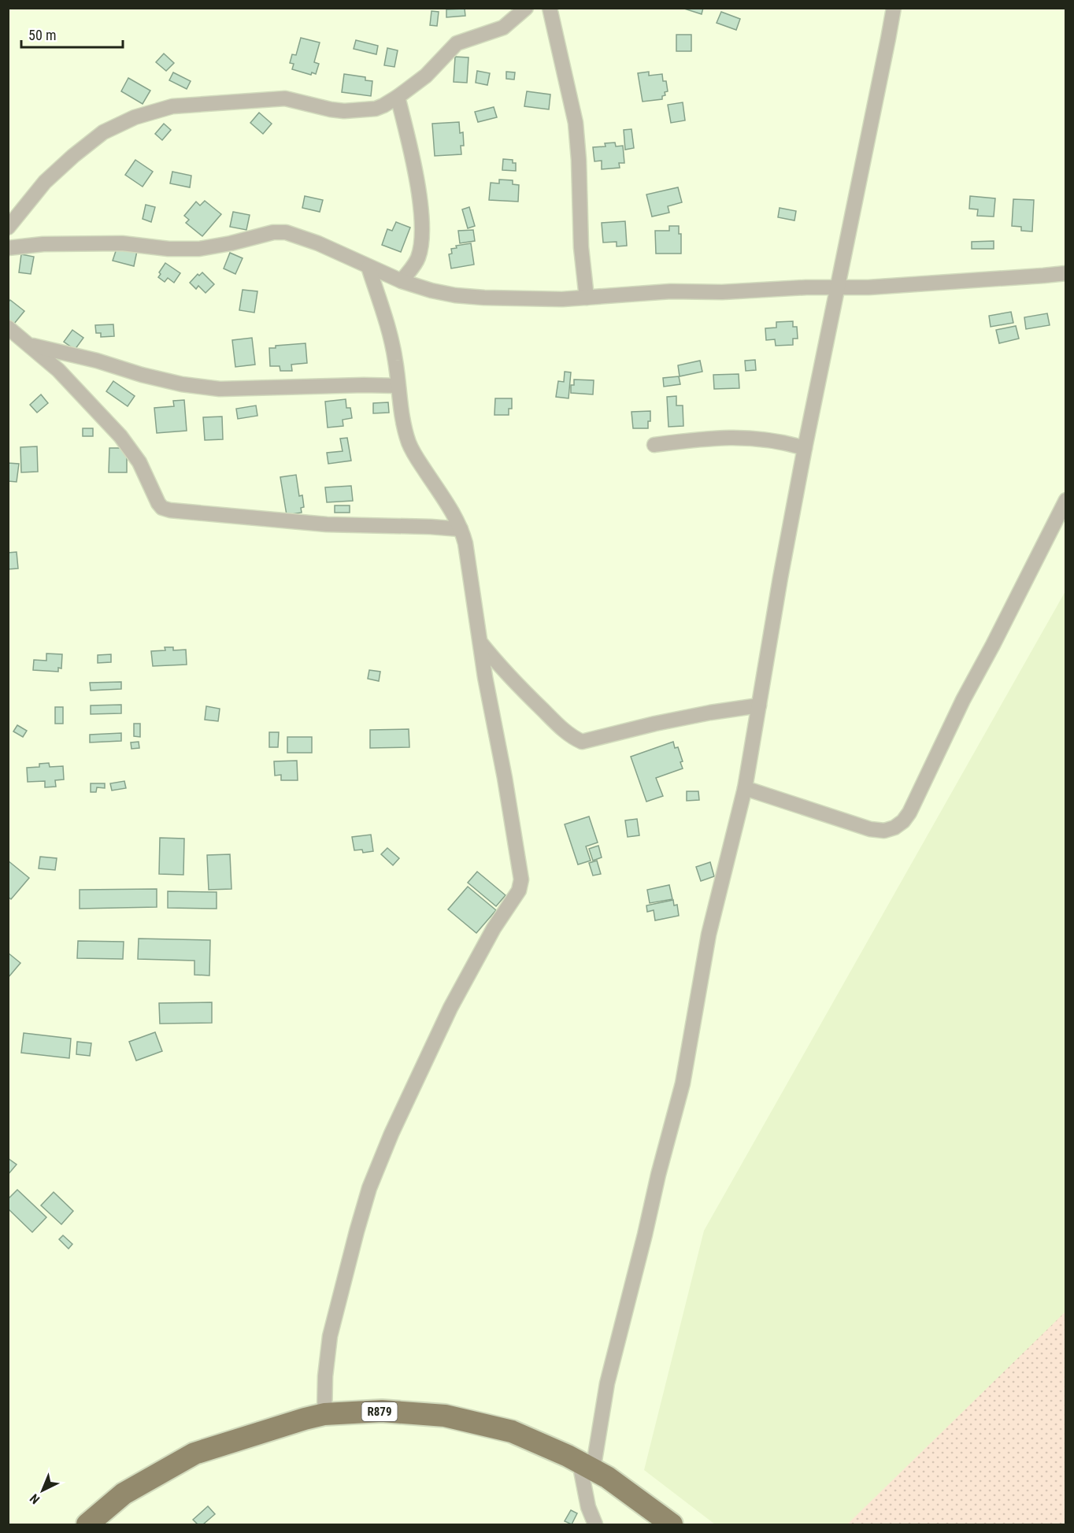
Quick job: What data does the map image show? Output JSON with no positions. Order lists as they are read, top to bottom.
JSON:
{
  "streets": {
    "main road": ["R879"]
  },
  "scale_bar": "50 m",
  "north": "bottom left"
}
